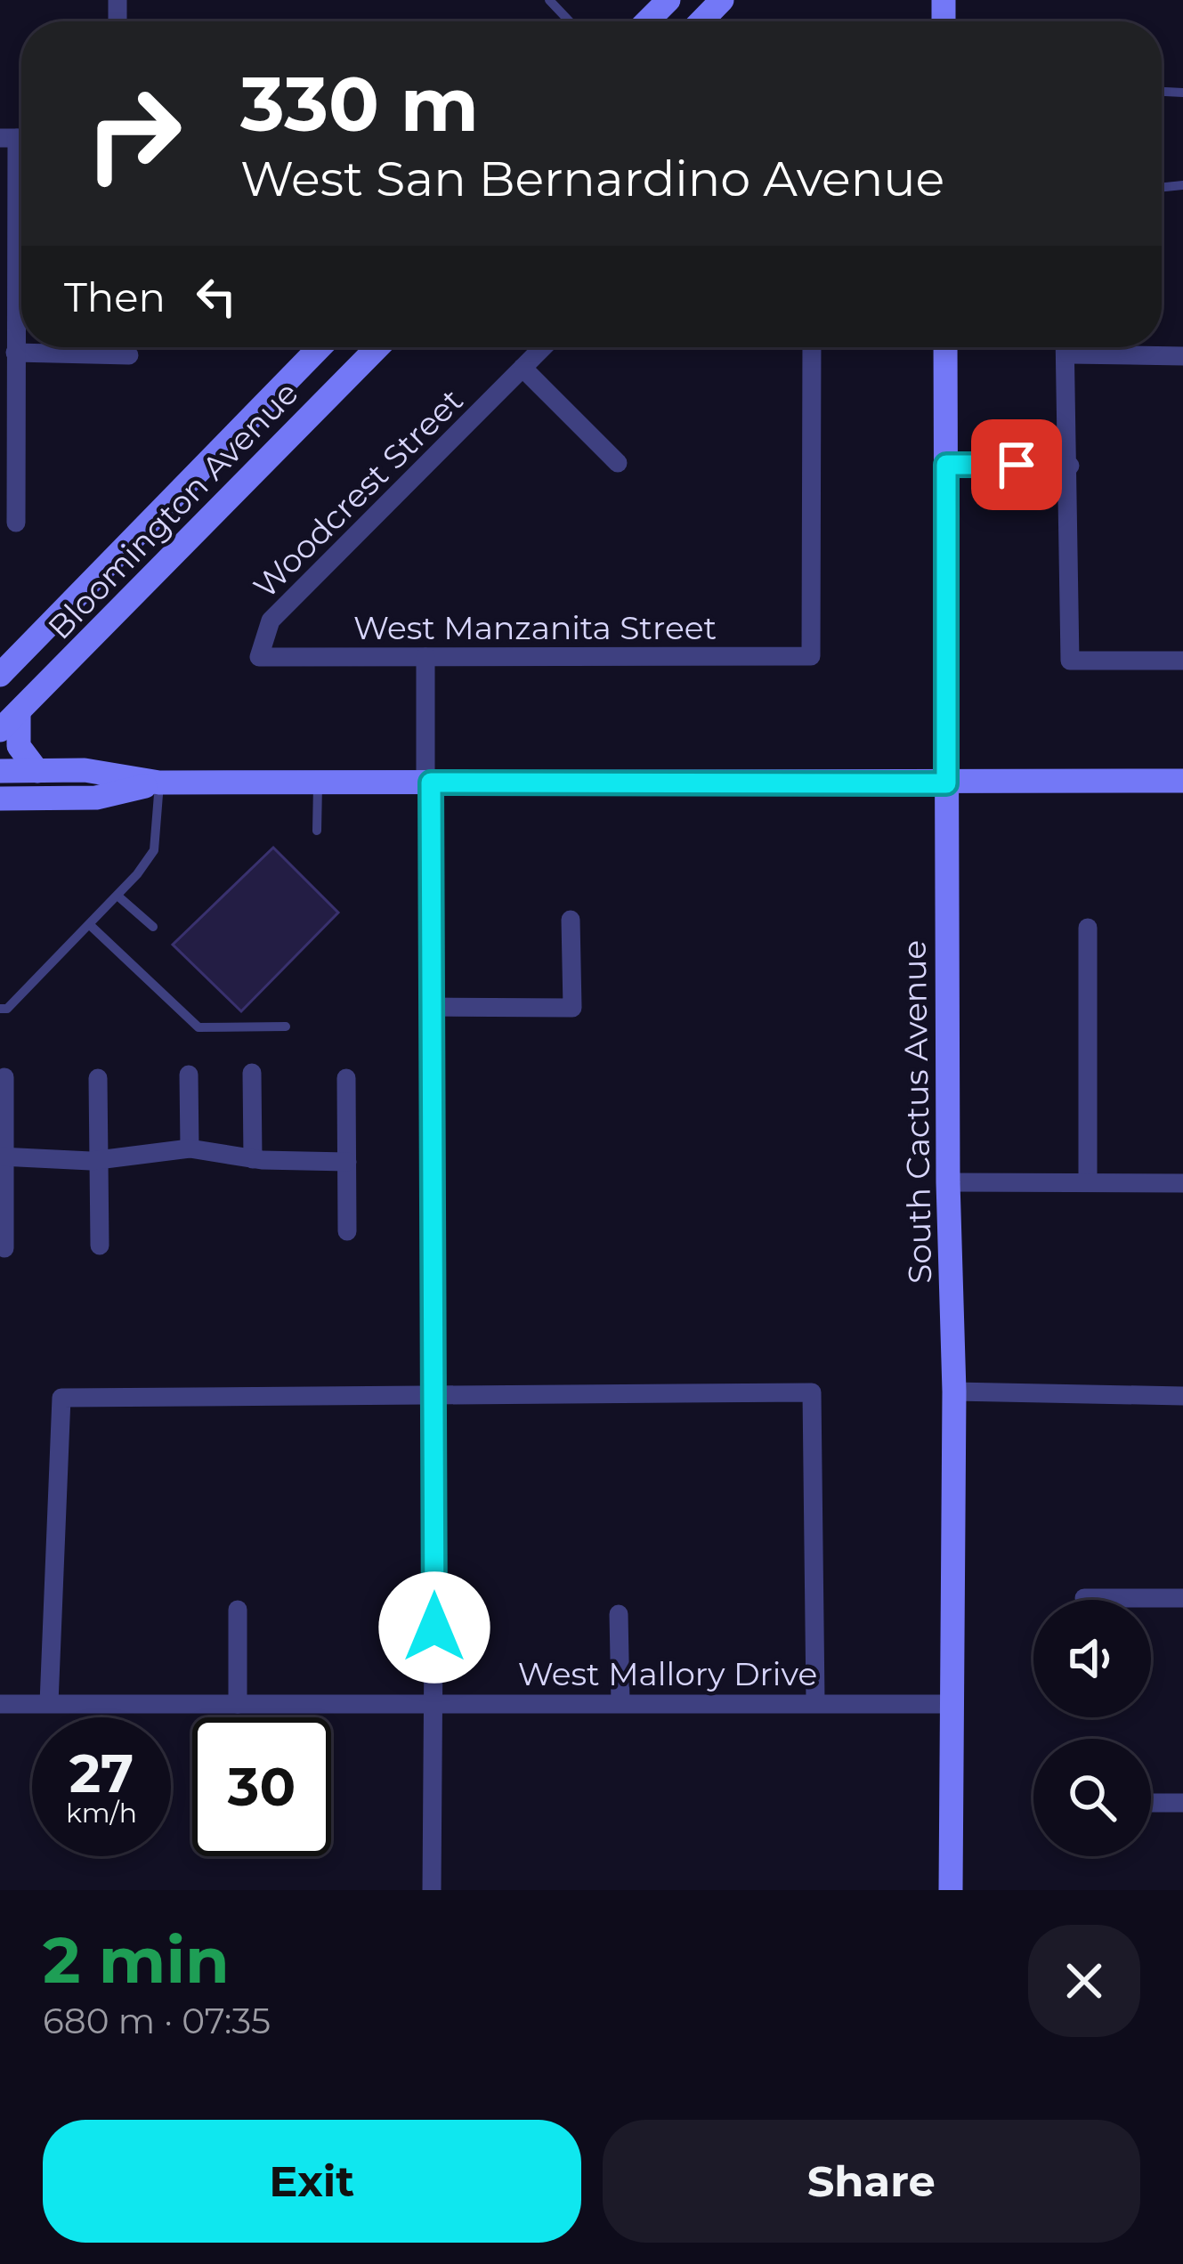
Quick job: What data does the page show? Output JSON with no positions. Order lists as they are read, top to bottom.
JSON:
{
  "streets": {
    "main road": ["Bloomington Avenue", "South Cactus Avenue"],
    "street": ["Woodcrest Street", "West Manzanita Street", "West Mallory Drive"]
  },
  "crossings": [
    ["Woodcrest Street", "West Manzanita Street"],
    ["South Cactus Avenue", "West Mallory Drive"]
  ],
  "page": {
    "turn": ["330 m", "West San Bernardino Avenue"],
    "then": "Then",
    "speed": "27 km/h",
    "limit": "30",
    "heading": ["2 min", "680 m · 07:35"],
    "buttons": ["Exit", "Share"]
  }
}
